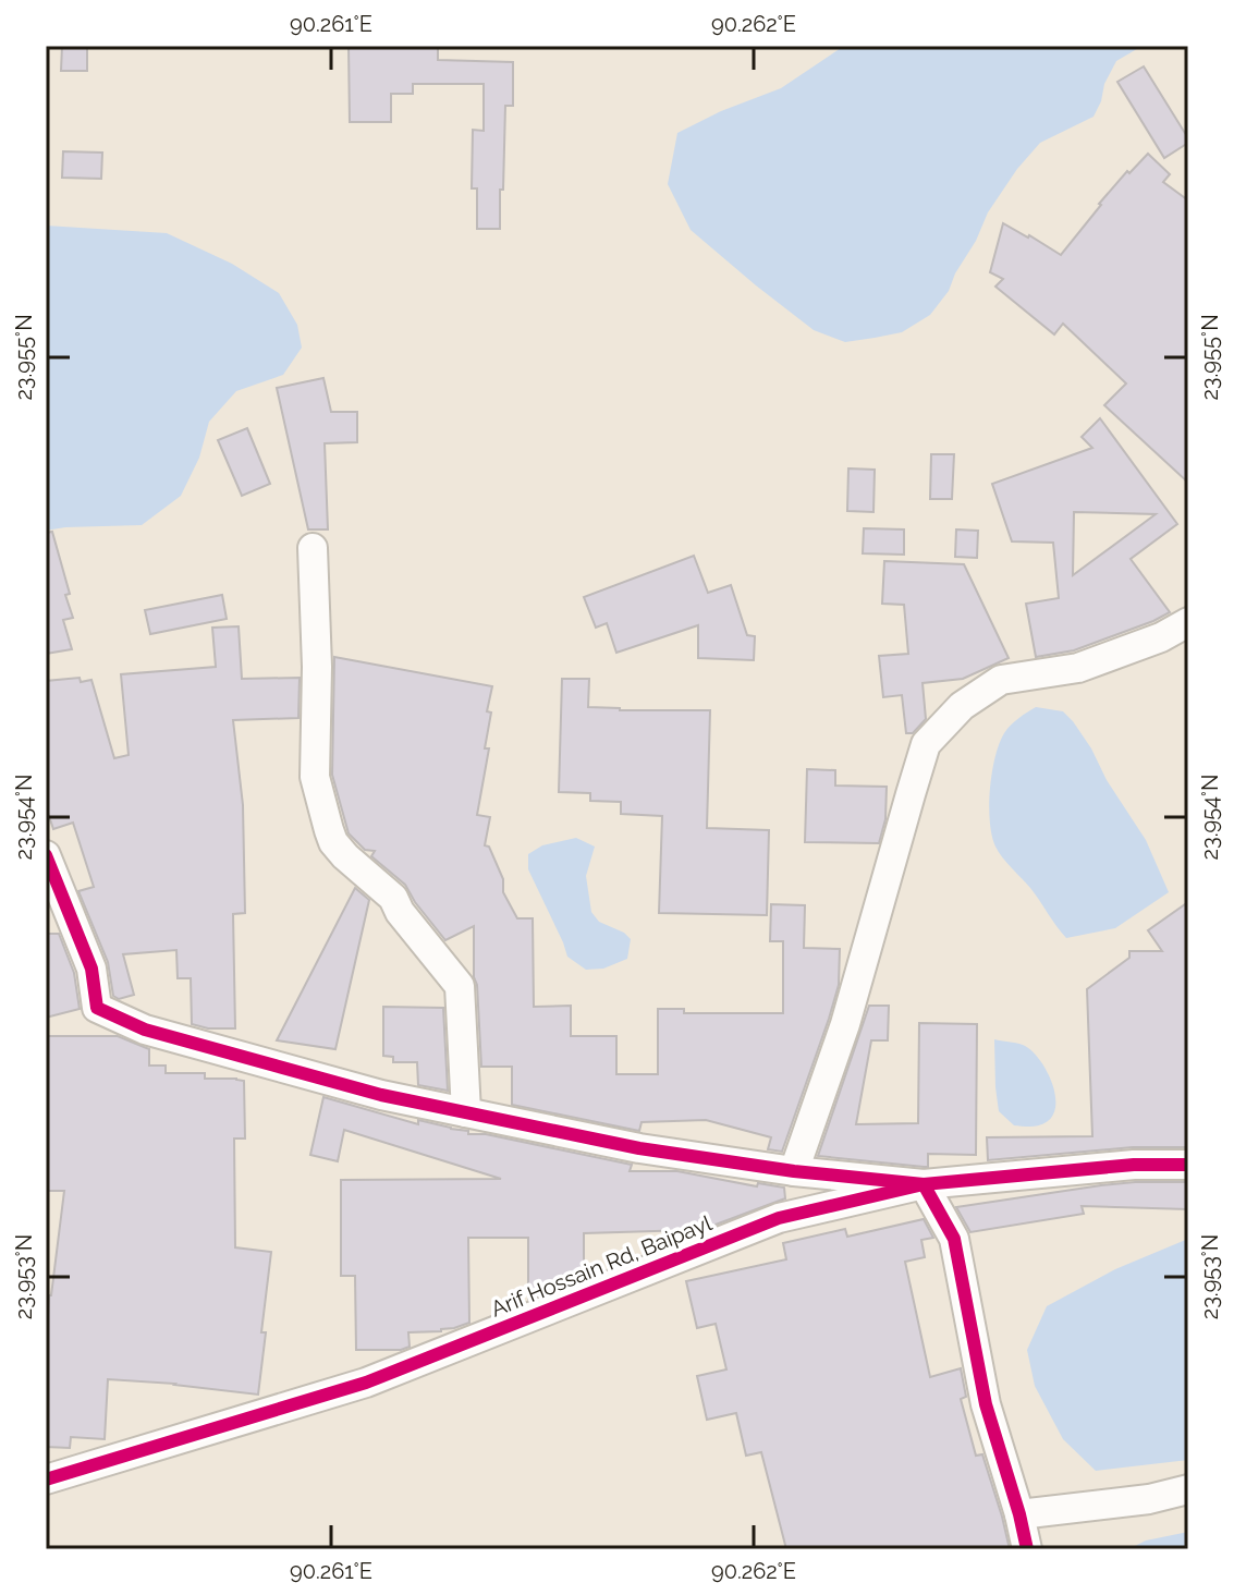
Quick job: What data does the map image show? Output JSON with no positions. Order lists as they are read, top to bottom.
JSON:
{
  "streets": {
    "street": ["Arif Hossain Rd, Baipayl"]
  },
  "coordinates": [
    "90.261°E",
    "90.262°E",
    "23.955°N",
    "23.954°N",
    "23.953°N"
  ]
}
